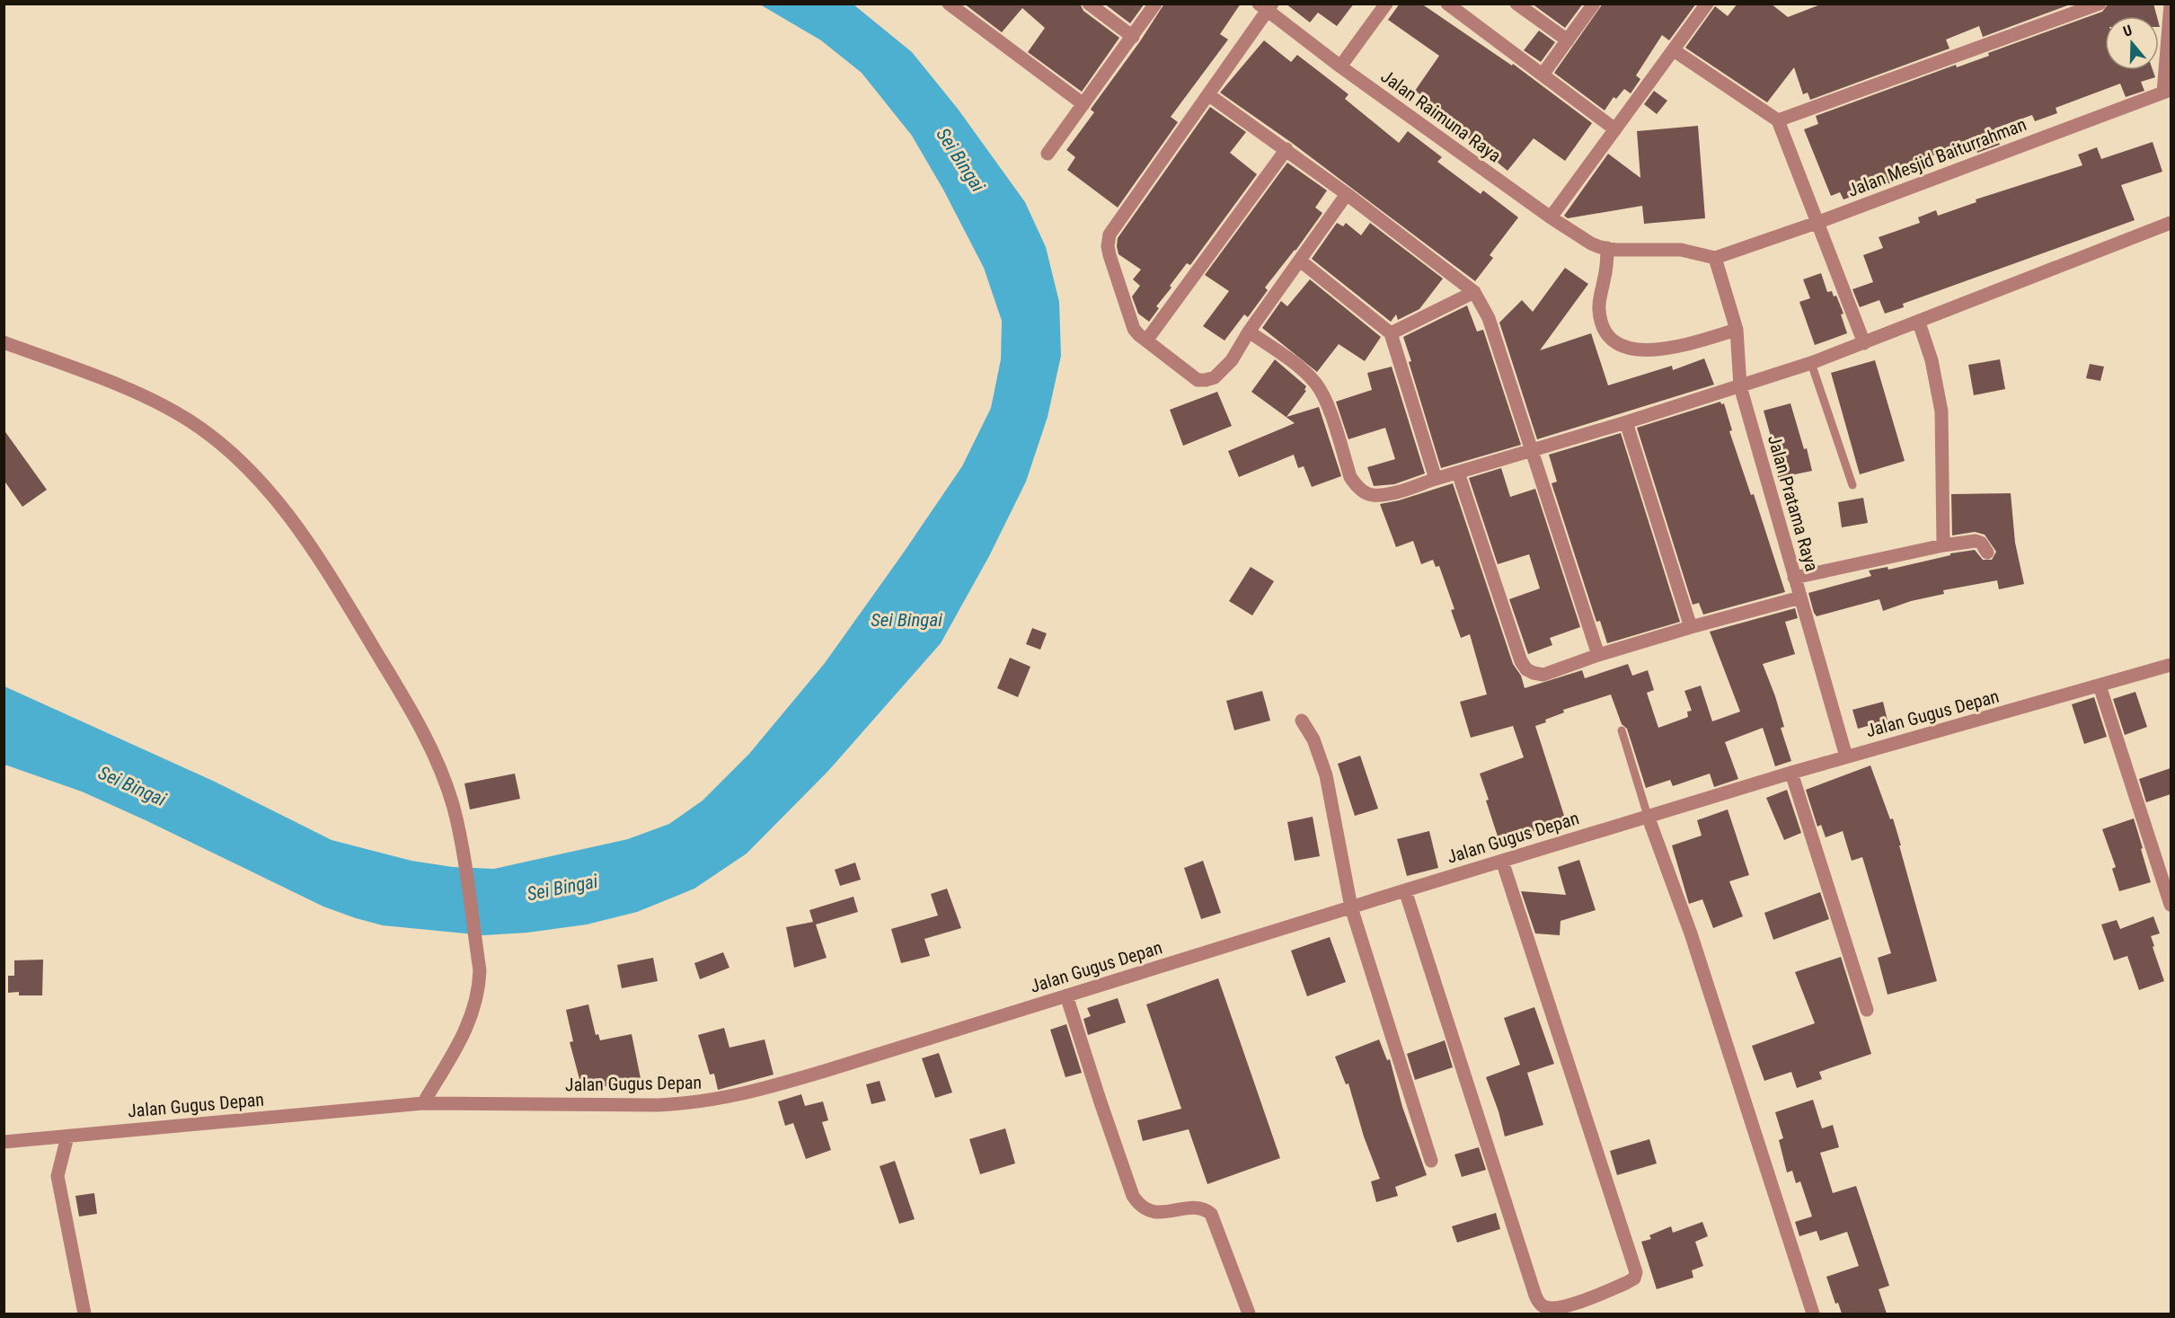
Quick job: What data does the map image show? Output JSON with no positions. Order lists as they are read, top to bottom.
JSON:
{
  "streets": {
    "street": [
      "Jalan Raimuna Raya",
      "Jalan Mesjid Baiturrahman",
      "Jalan Pratama Raya",
      "Jalan Gugus Depan"
    ]
  },
  "crossings": [
    ["Jalan Mesjid Baiturrahman", "Jalan Pratama Raya"],
    ["Jalan Pratama Raya", "Jalan Gugus Depan"]
  ],
  "water": ["Sei Bingai"],
  "north": "top"
}
